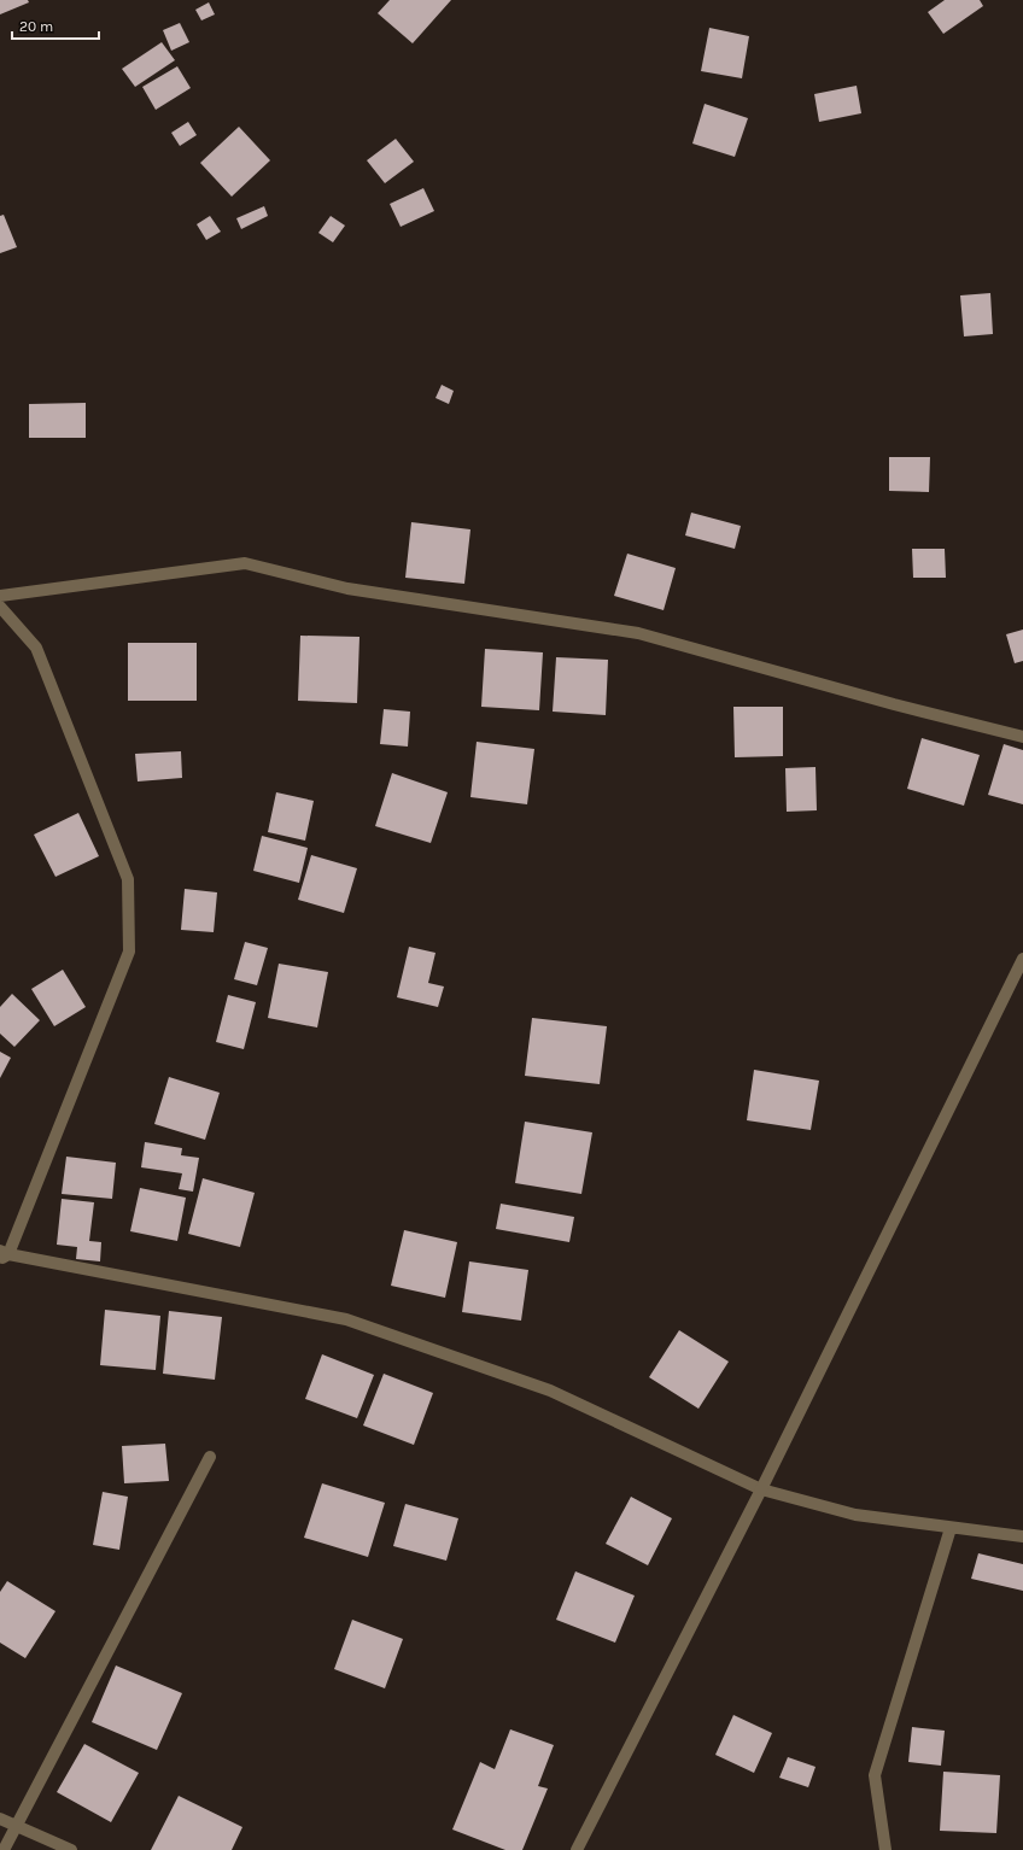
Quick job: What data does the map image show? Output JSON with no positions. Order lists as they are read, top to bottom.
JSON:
{
  "scale_bar": "20 m"
}
